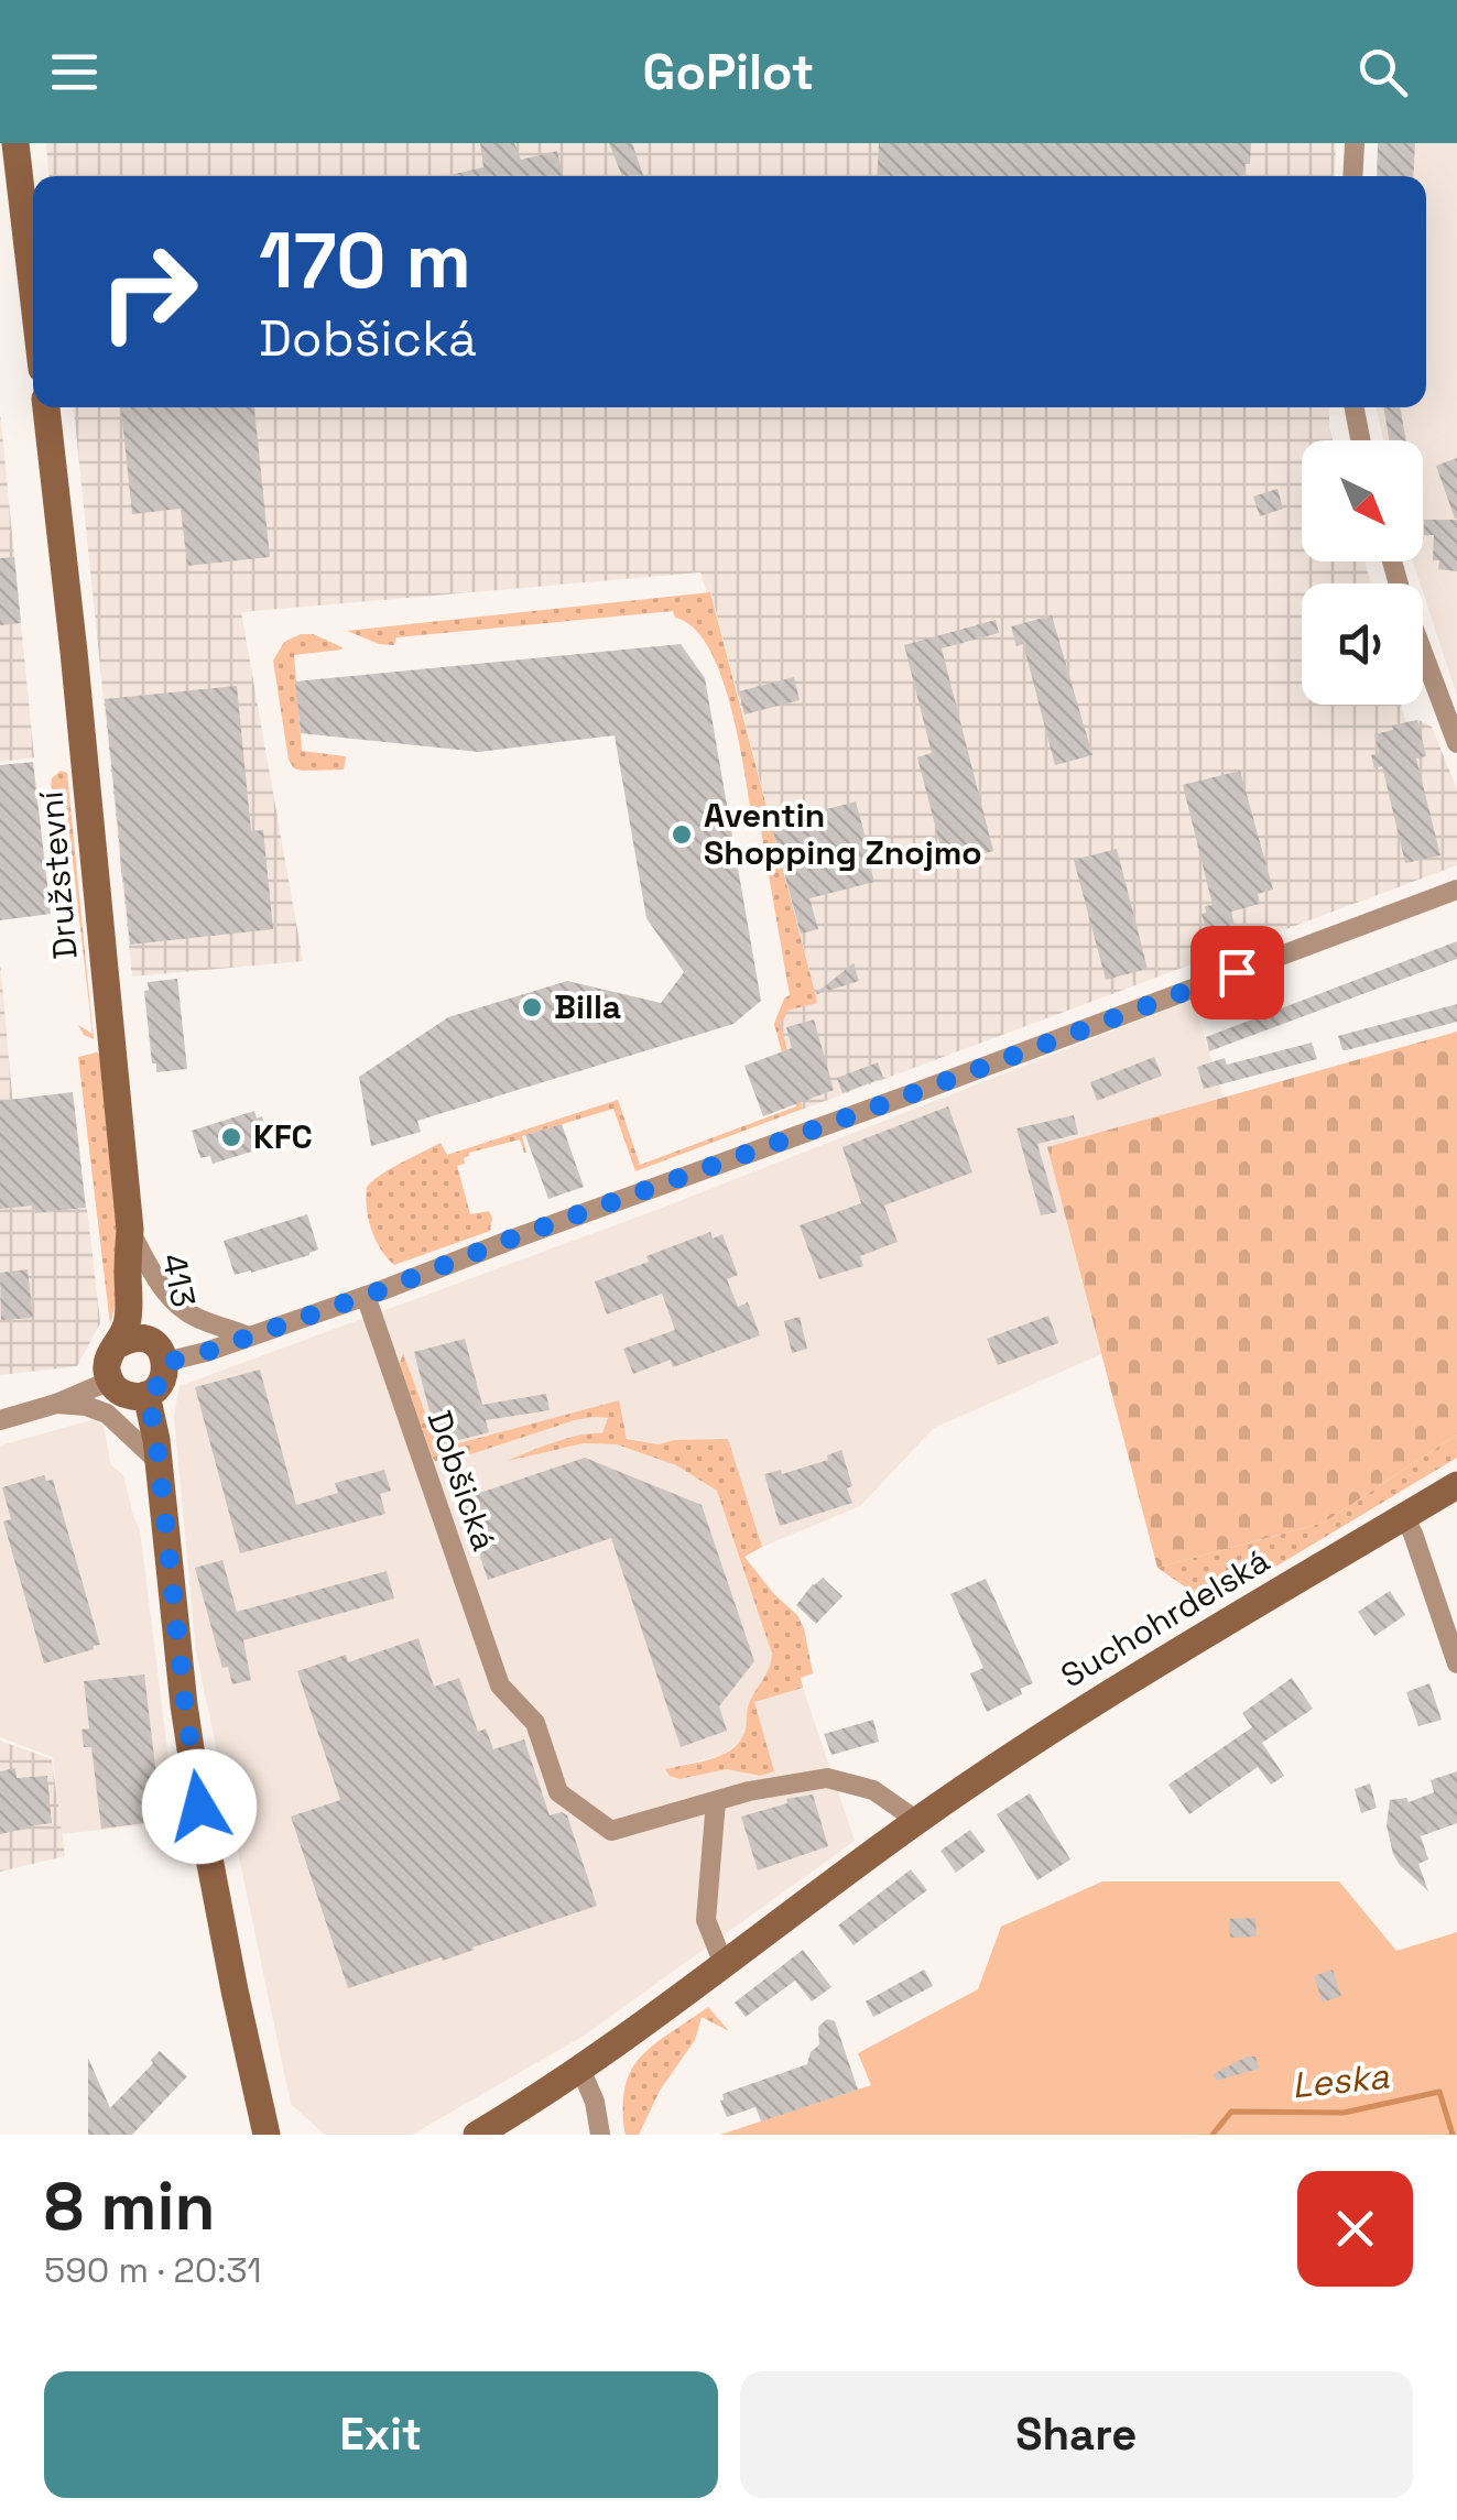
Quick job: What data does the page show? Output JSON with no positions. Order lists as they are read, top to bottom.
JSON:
{
  "streets": {
    "main road": ["Družstevní", "413", "Suchohrdelská"],
    "street": ["Dobšická"]
  },
  "crossings": [
    ["Družstevní", "413"]
  ],
  "water": ["Leska"],
  "places": ["Aventin Shopping Znojmo", "Billa", "KFC"],
  "north": "bottom right",
  "page": {
    "header": "GoPilot",
    "turn": ["170 m", "Dobšická"],
    "heading": ["8 min", "590 m · 20:31"],
    "buttons": ["Exit", "Share"]
  }
}
